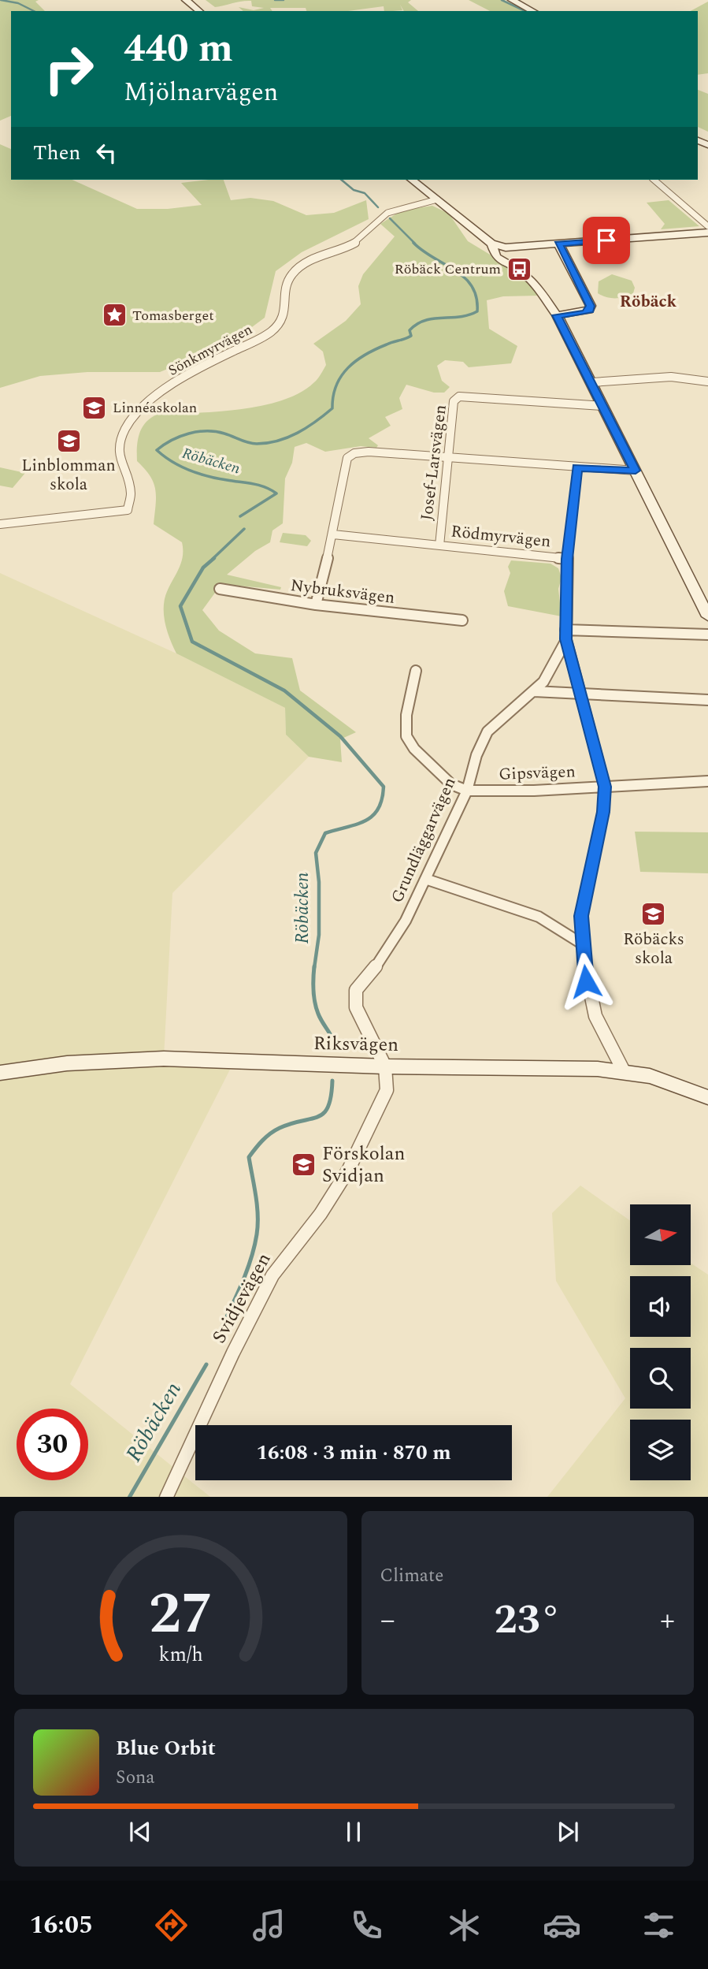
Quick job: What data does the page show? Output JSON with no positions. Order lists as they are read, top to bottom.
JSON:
{
  "streets": {
    "street": [
      "Sönkmyrvägen",
      "Josef-Larsvägen",
      "Rödmyrvägen",
      "Nybruksvägen",
      "Gipsvägen",
      "Grundläggarvägen",
      "Riksvägen",
      "Svidjevägen"
    ]
  },
  "crossings": [
    ["Josef-Larsvägen", "Rödmyrvägen"],
    ["Gipsvägen", "Grundläggarvägen"],
    ["Grundläggarvägen", "Riksvägen"],
    ["Grundläggarvägen", "Svidjevägen"],
    ["Riksvägen", "Svidjevägen"]
  ],
  "districts": ["Röbäck"],
  "water": ["Röbäcken"],
  "places": {
    "bus stop": ["Röbäck Centrum"],
    "place": ["Tomasberget"],
    "school or university": [
      "Linnéaskolan",
      "Linblomman skola",
      "Röbäcks skola",
      "Förskolan Svidjan"
    ]
  },
  "north": "right",
  "page": {
    "turn": ["440 m", "Mjölnarvägen"],
    "then": "Then",
    "limit": "30",
    "trip": "16:08 · 3 min · 870 m",
    "tile": "Climate",
    "heat": ["−", "23°", "+"],
    "song": ["Blue Orbit", "Sona"],
    "tabs": "16:05",
    "gauge": ["27", "km/h"]
  }
}
